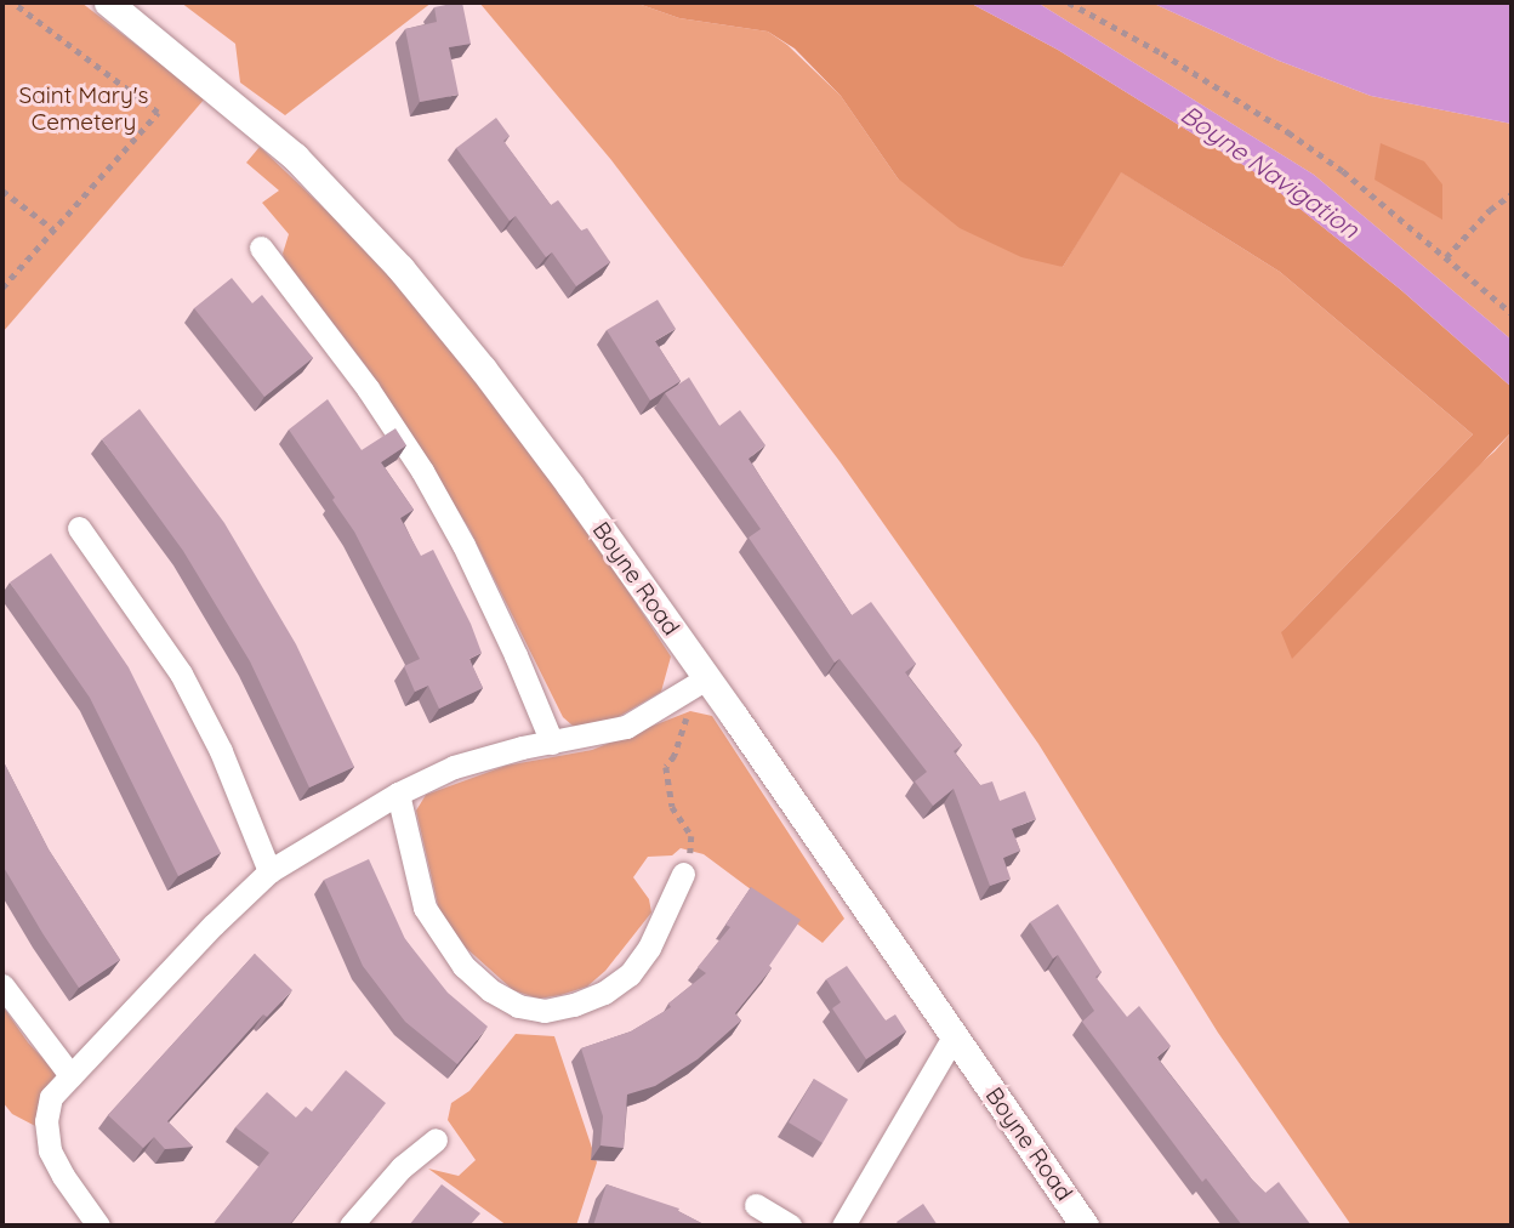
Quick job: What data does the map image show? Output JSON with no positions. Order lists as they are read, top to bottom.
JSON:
{
  "streets": {
    "street": ["Boyne Road"]
  },
  "water": ["Boyne Navigation"],
  "parks": ["Saint Mary's Cemetery"]
}
